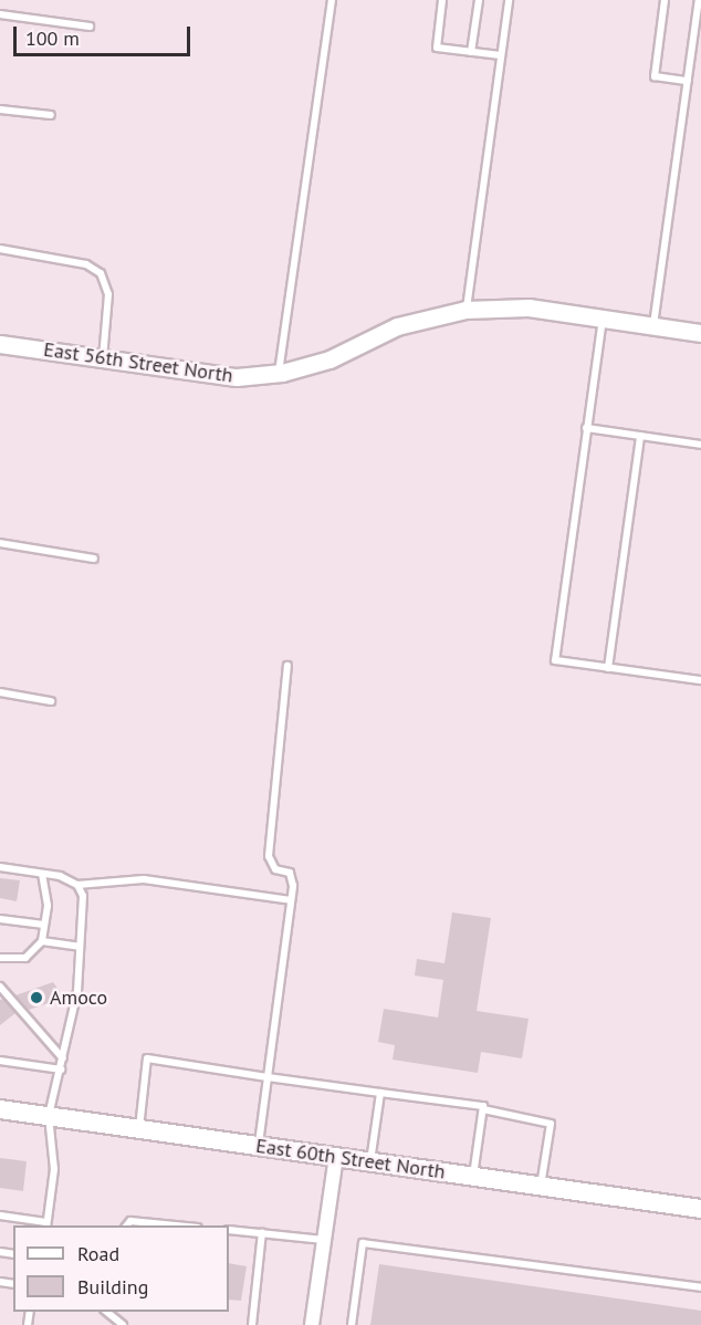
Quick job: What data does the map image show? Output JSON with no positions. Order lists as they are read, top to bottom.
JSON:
{
  "streets": {
    "main road": ["East 60th Street North"],
    "street": ["East 56th Street North"]
  },
  "places": ["Amoco"],
  "legend": ["Road", "Building"],
  "scale_bar": "100 m"
}
